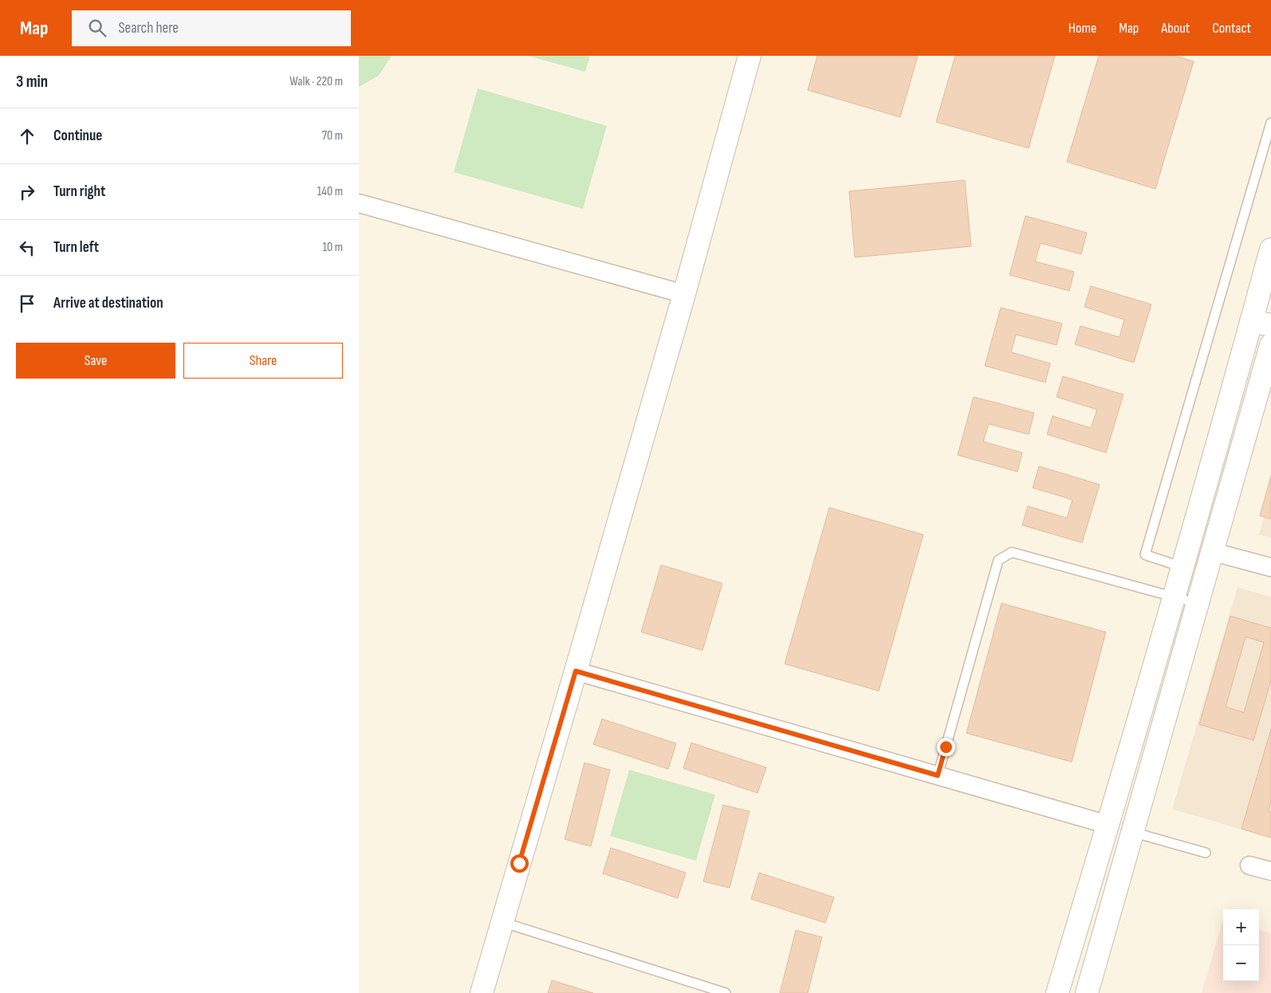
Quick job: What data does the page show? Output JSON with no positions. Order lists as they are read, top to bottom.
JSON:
{
  "page": {
    "header": "Map",
    "search": "Search here",
    "nav": [
      "Home",
      "Map",
      "About",
      "Contact"
    ],
    "heading": ["3 min", "Walk · 220 m"],
    "list": [
      ["Continue", "70 m"],
      ["Turn right", "140 m"],
      ["Turn left", "10 m"],
      "Arrive at destination"
    ],
    "buttons": ["Save", "Share"],
    "map_buttons": ["+", "−"]
  }
}
